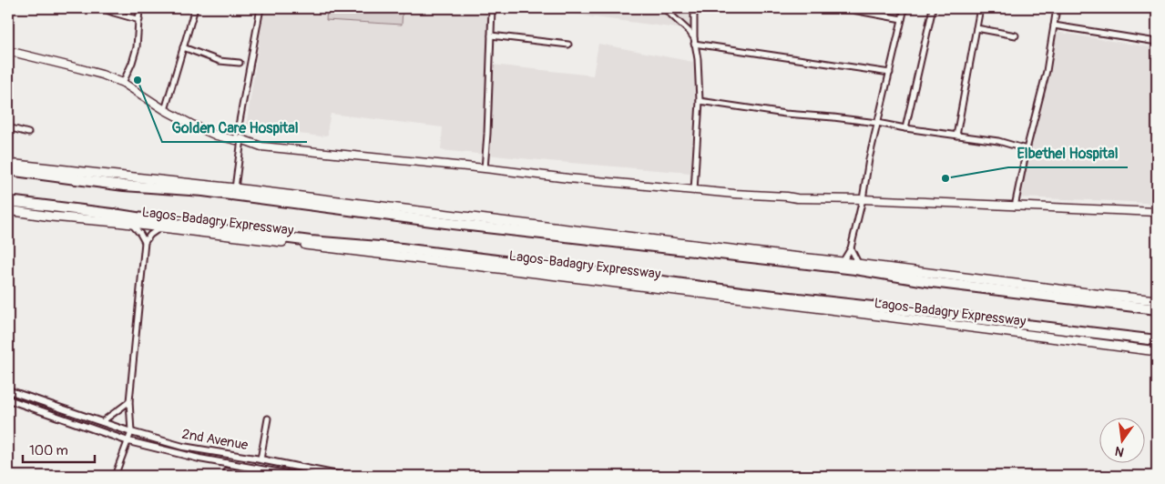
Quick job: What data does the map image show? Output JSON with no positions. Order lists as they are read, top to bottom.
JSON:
{
  "streets": {
    "highway": ["Lagos-Badagry Expressway"],
    "street": ["2nd Avenue"]
  },
  "places": ["Golden Care Hospital", "Elbethel Hospital"],
  "scale_bar": "100 m",
  "north": "bottom"
}
